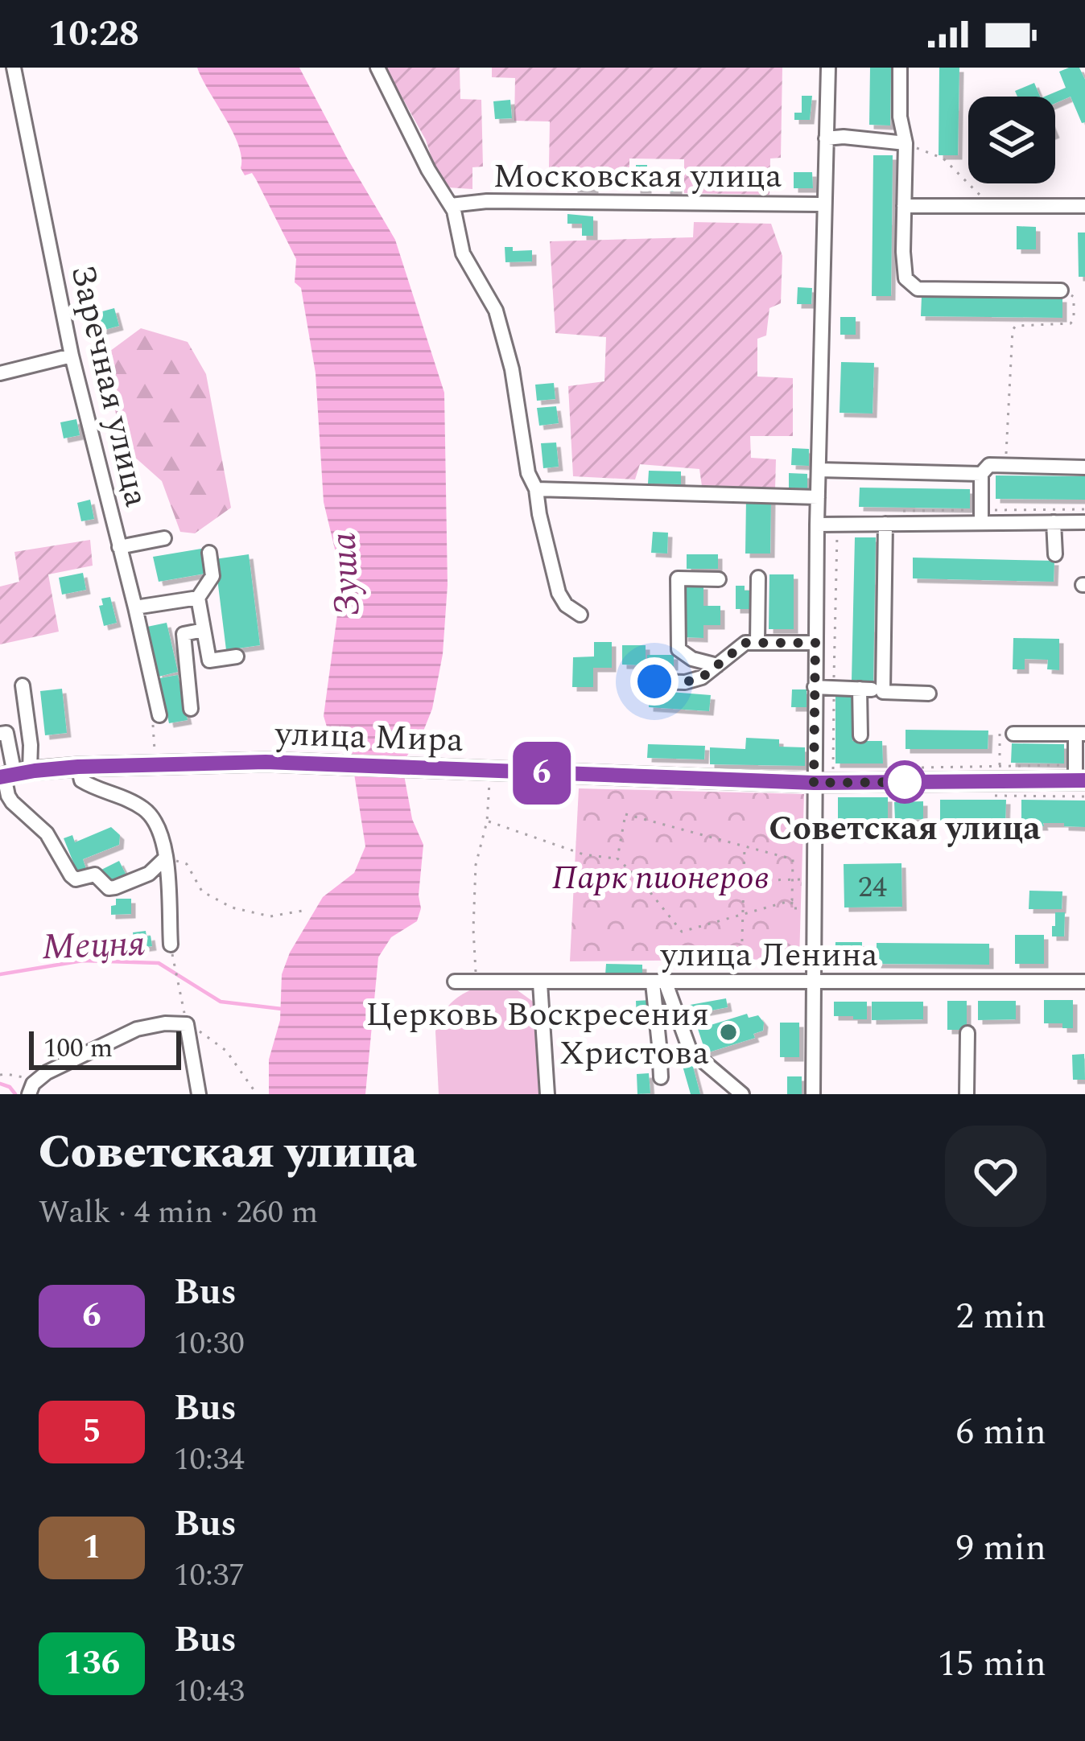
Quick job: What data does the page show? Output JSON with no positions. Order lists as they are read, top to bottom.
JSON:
{
  "streets": {
    "main road": ["улица Мира"],
    "street": ["Московская улица", "Заречная улица", "улица Ленина"]
  },
  "water": ["Зуша", "Мецня"],
  "parks": ["Парк пионеров"],
  "places": ["Советская улица", "Церковь Воскресения Христова"],
  "lines": ["bus line 6"],
  "house_numbers": ["24"],
  "scale_bar": "100 m",
  "page": {
    "status": "10:28",
    "on_map": "6",
    "scale": "100 m",
    "heading": ["Советская улица", "Walk · 4 min · 260 m"],
    "list": [
      {
        "mark": "6",
        "name": "Bus",
        "note": "10:30",
        "value": "2 min"
      },
      {
        "mark": "5",
        "name": "Bus",
        "note": "10:34",
        "value": "6 min"
      },
      {
        "mark": "1",
        "name": "Bus",
        "note": "10:37",
        "value": "9 min"
      },
      {
        "mark": "136",
        "name": "Bus",
        "note": "10:43",
        "value": "15 min"
      }
    ]
  }
}
